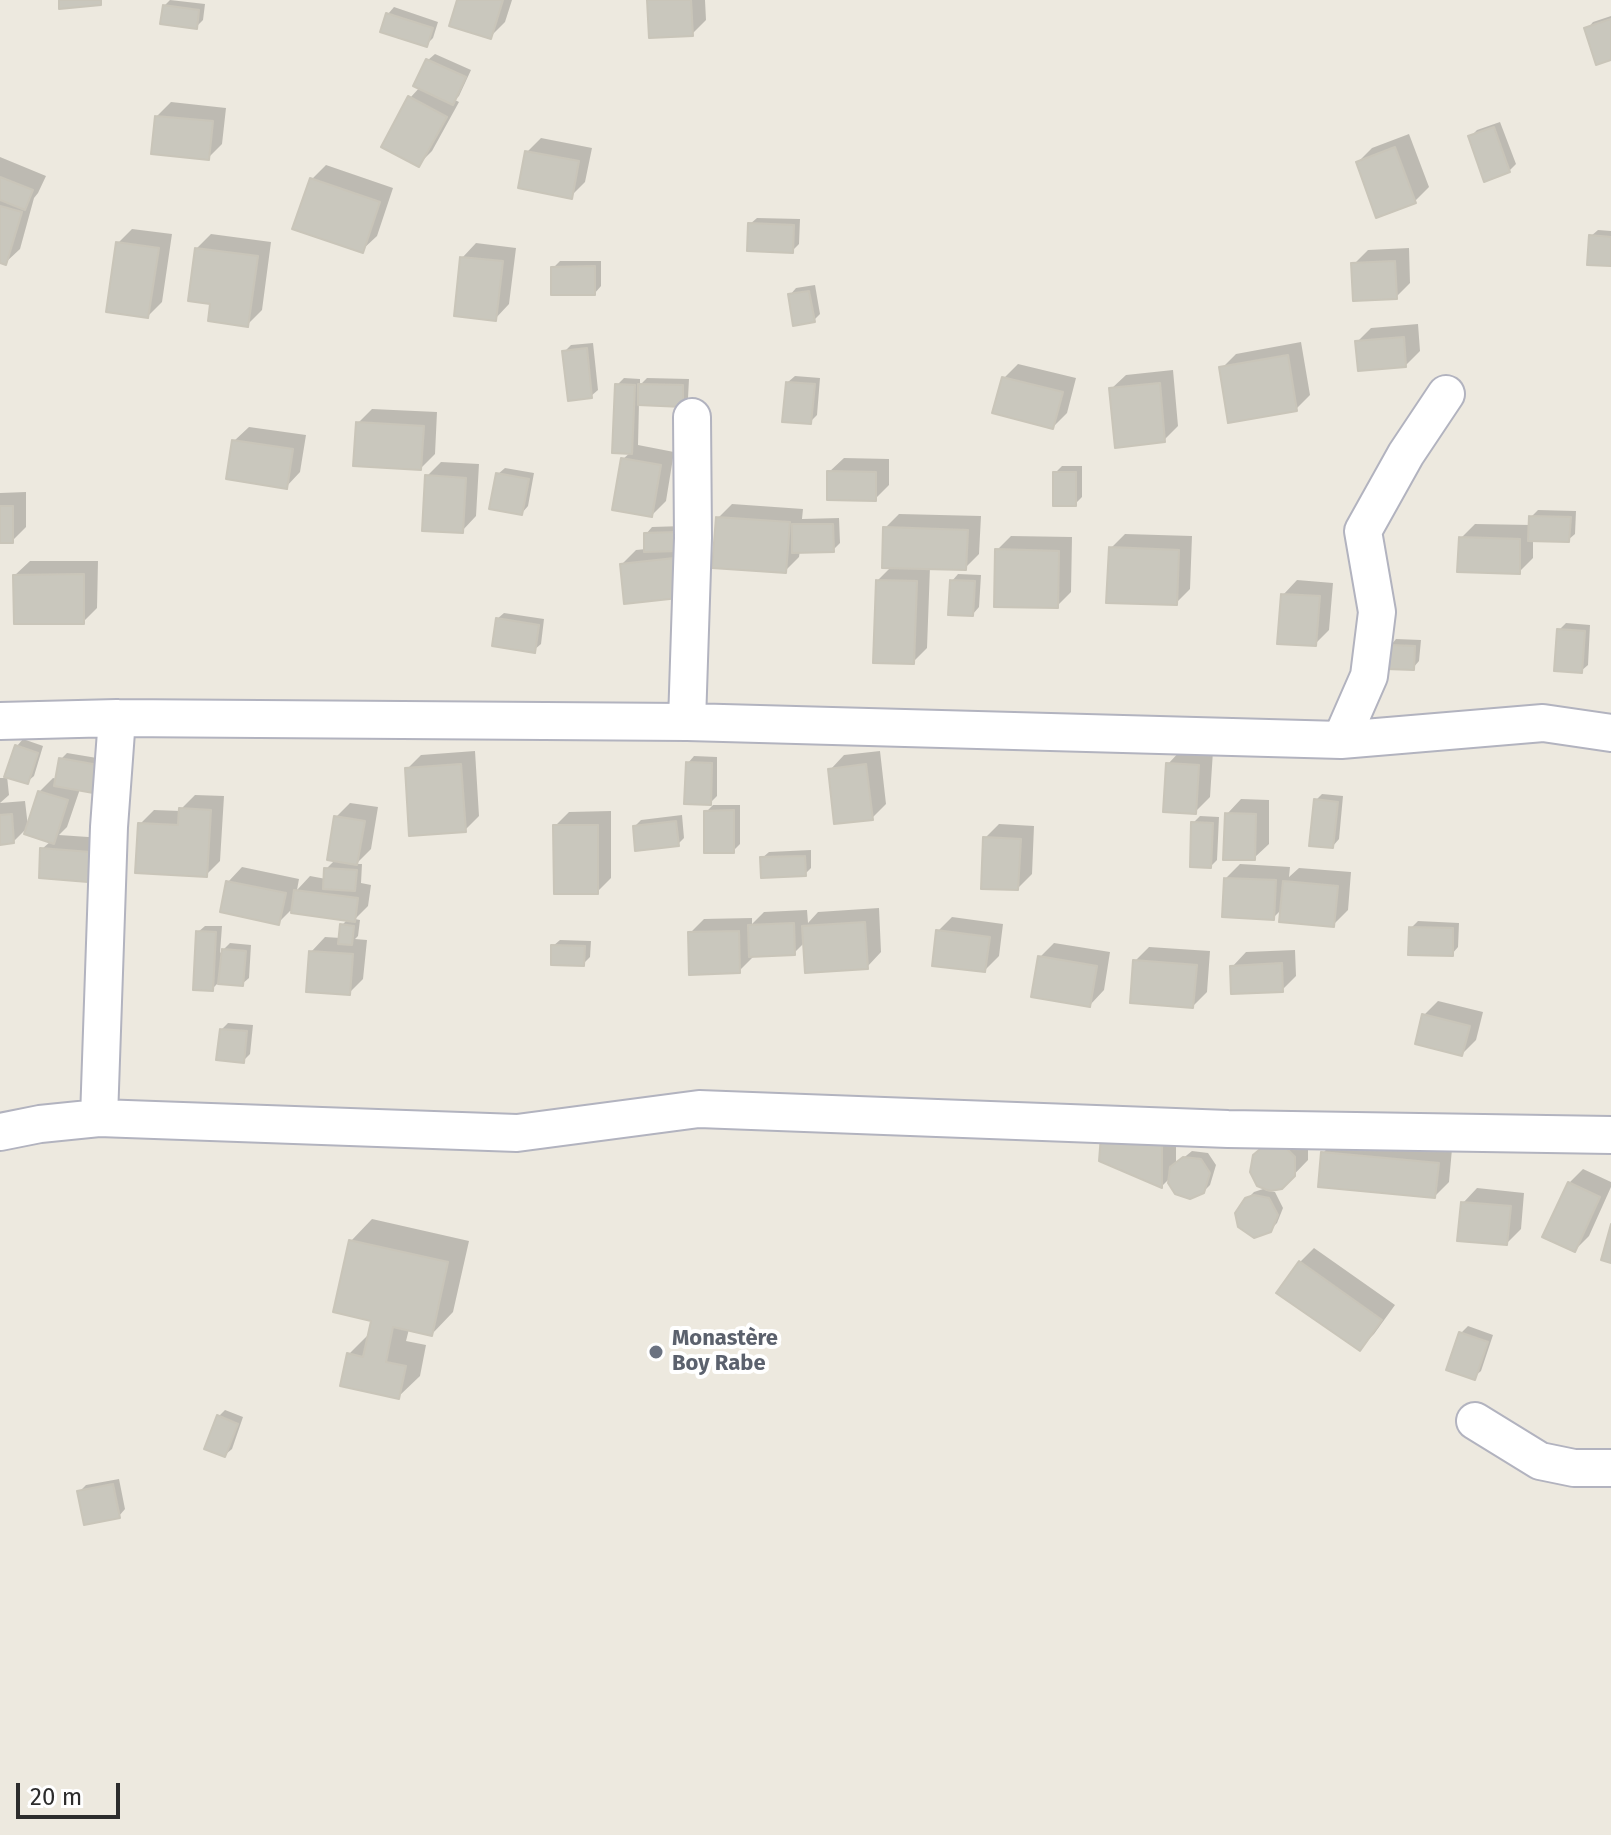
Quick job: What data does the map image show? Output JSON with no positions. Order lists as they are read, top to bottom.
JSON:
{
  "places": ["Monastère Boy Rabe"],
  "scale_bar": "20 m"
}
